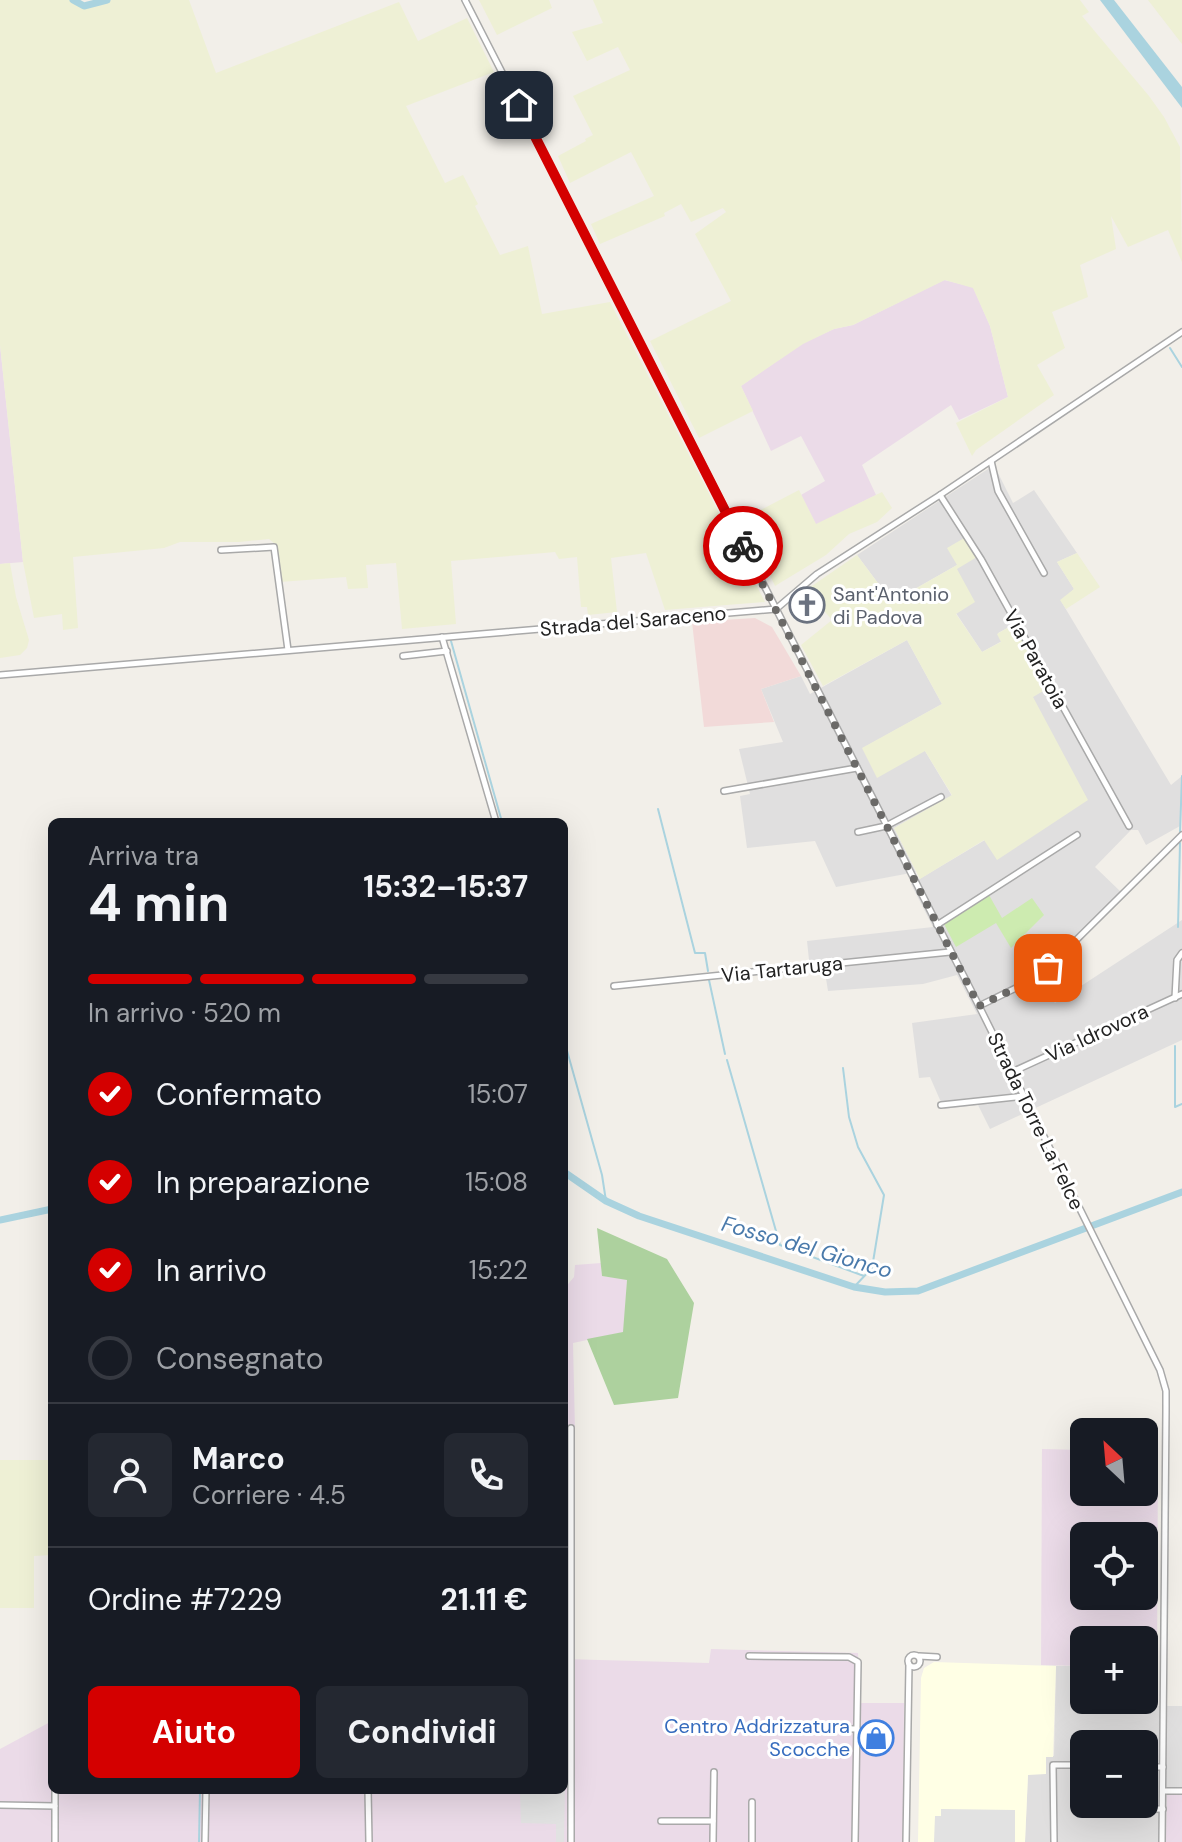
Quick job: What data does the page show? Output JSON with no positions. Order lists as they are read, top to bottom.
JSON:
{
  "streets": {
    "street": [
      "Strada del Saraceno",
      "Via Paratoia",
      "Via Tartaruga",
      "Via Idrovora",
      "Strada Torre La Felce"
    ]
  },
  "crossings": [
    ["Strada del Saraceno", "Strada Torre La Felce"],
    ["Via Tartaruga", "Strada Torre La Felce"],
    ["Via Idrovora", "Strada Torre La Felce"]
  ],
  "water": ["Fosso del Gionco"],
  "places": {
    "church": ["Sant'Antonio di Padova"],
    "shop": ["Centro Addrizzatura Scocche"]
  },
  "north": "top left",
  "page": {
    "heading": ["4 min", "Arriva tra", "15:32–15:37"],
    "panel": [
      "Marco",
      "Corriere · 4.5",
      "Ordine #7229",
      "21.11 €"
    ],
    "bar": "In arrivo · 520 m",
    "list": [
      ["Confermato", "15:07"],
      ["In preparazione", "15:08"],
      ["In arrivo", "15:22"],
      "Consegnato"
    ],
    "map_buttons": ["+", "−"],
    "buttons": ["Aiuto", "Condividi"]
  }
}
